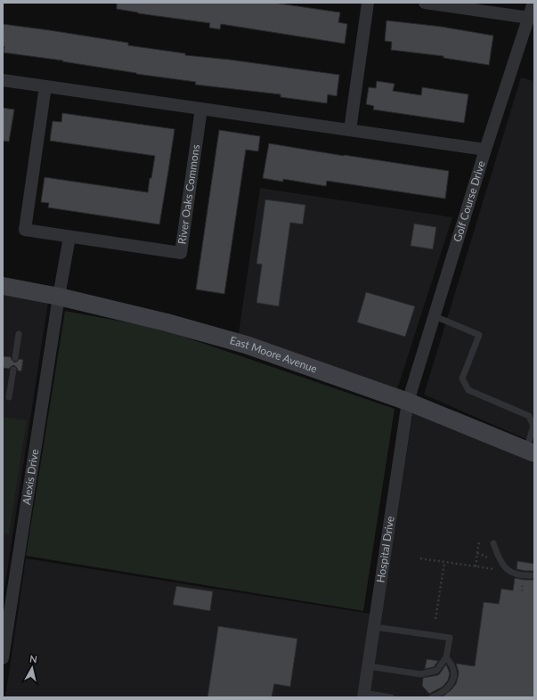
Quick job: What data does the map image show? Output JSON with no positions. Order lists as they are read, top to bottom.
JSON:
{
  "streets": {
    "street": [
      "River Oaks Commons",
      "Golf Course Drive",
      "East Moore Avenue",
      "Alexis Drive",
      "Hospital Drive"
    ]
  },
  "crossings": [
    ["Golf Course Drive", "East Moore Avenue"],
    ["Golf Course Drive", "Hospital Drive"],
    ["East Moore Avenue", "Alexis Drive"],
    ["East Moore Avenue", "Hospital Drive"]
  ],
  "north": "top"
}
